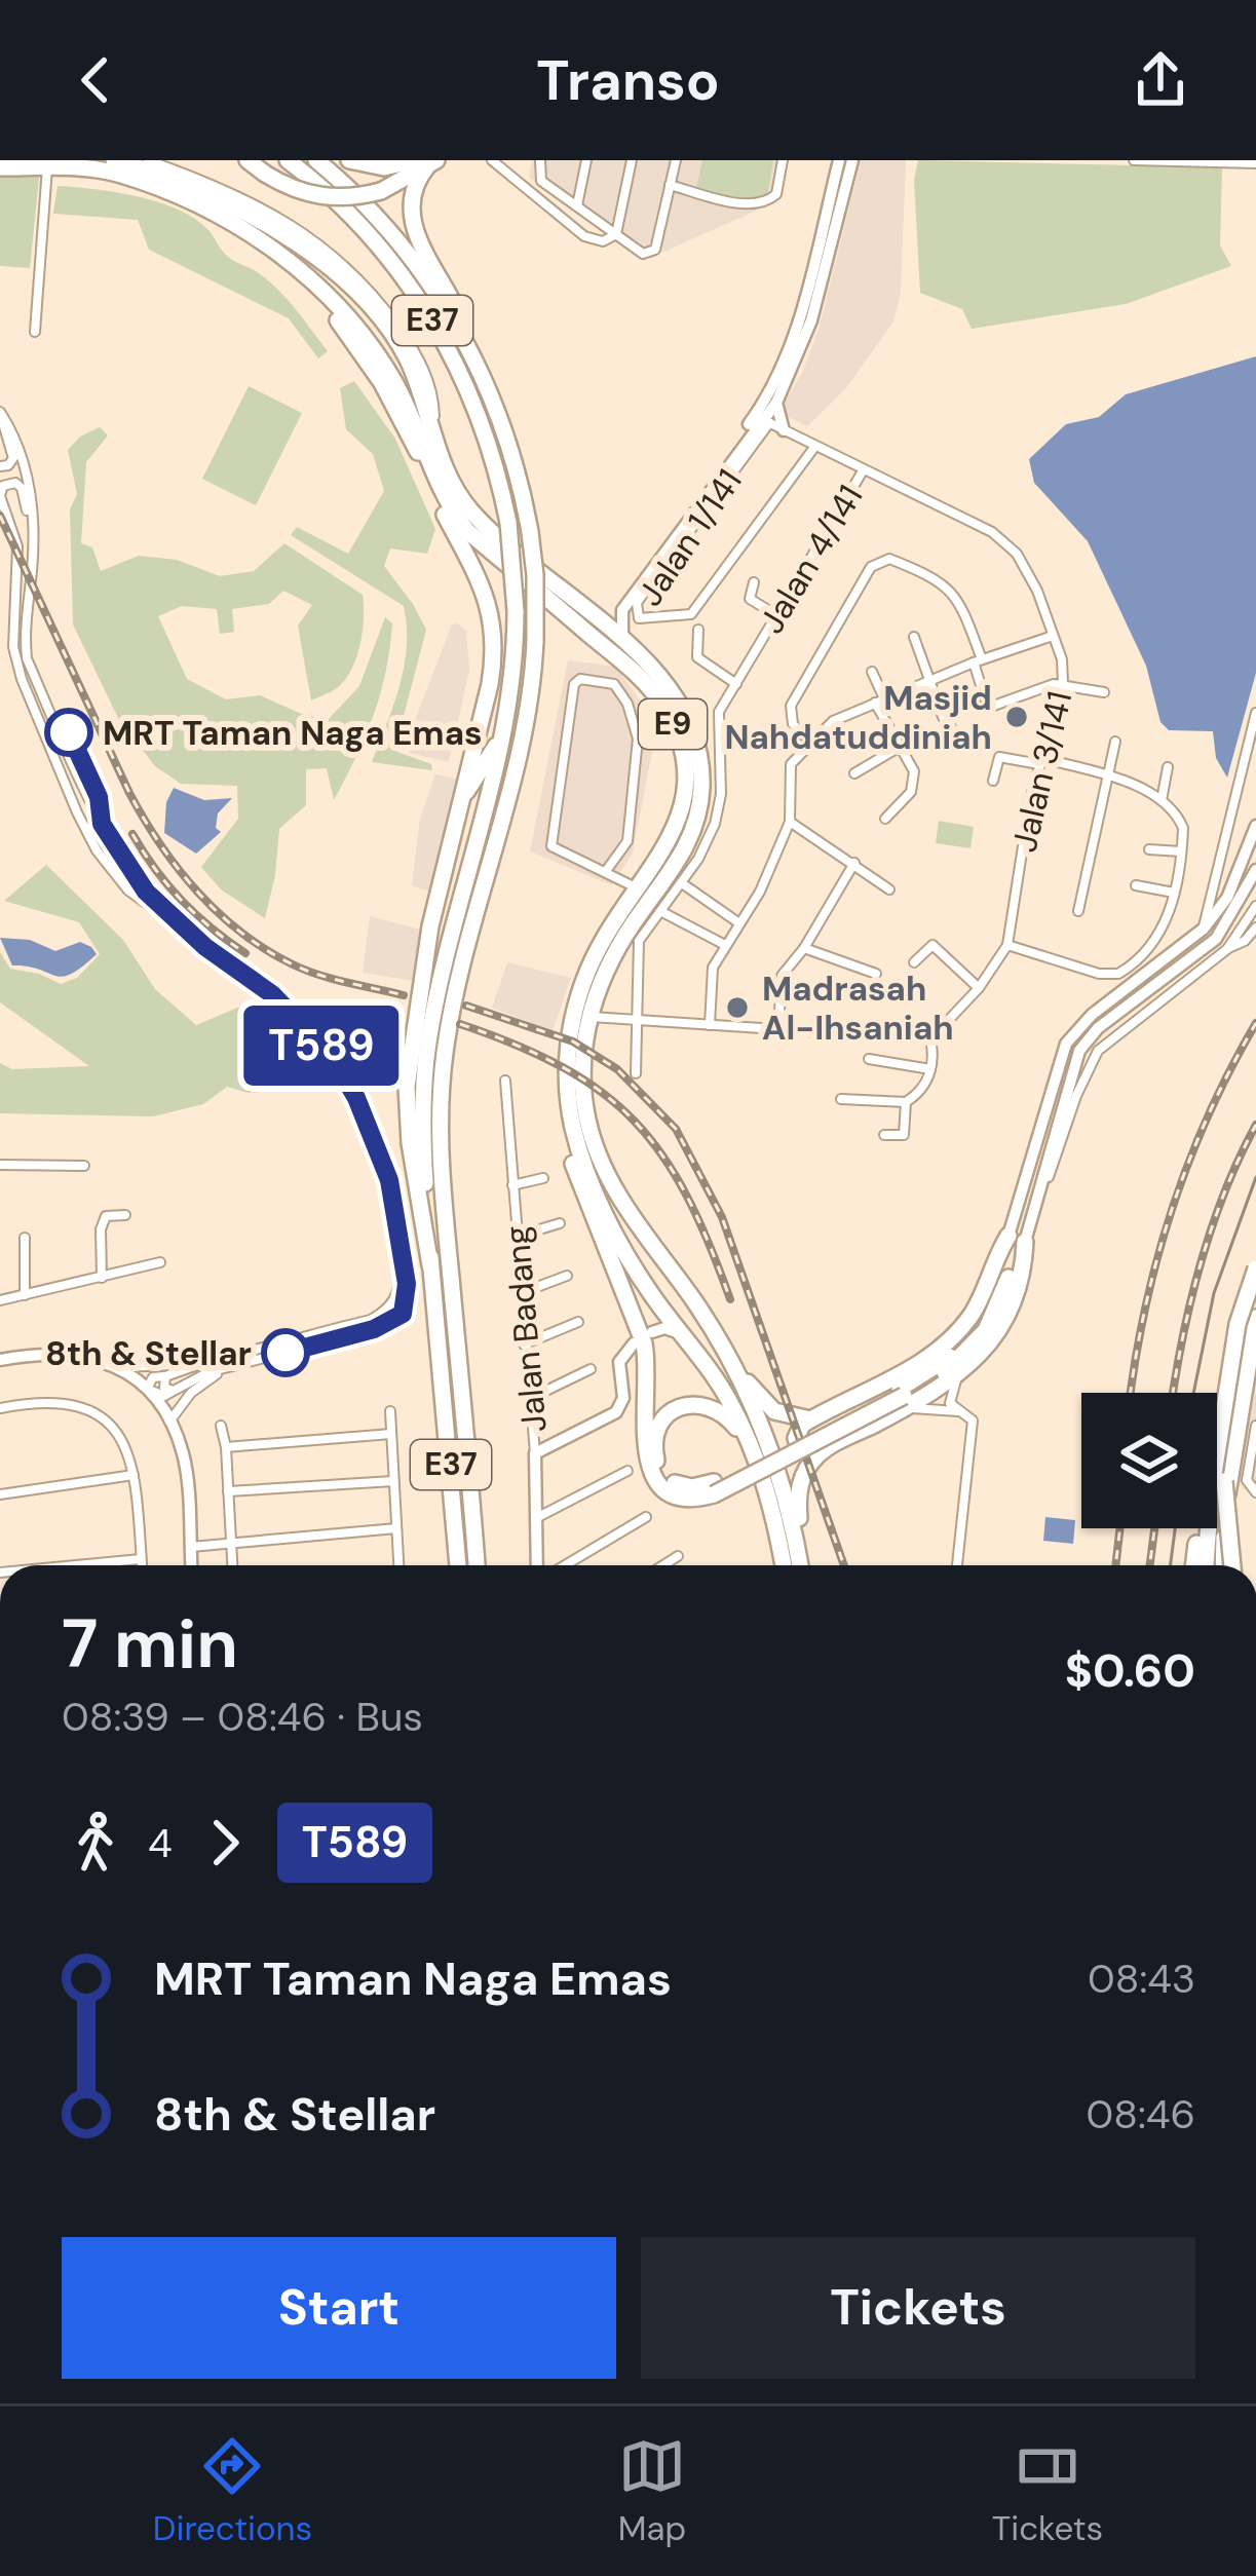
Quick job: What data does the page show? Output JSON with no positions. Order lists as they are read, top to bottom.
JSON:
{
  "streets": {
    "highway": ["E37", "E9"],
    "street": [
      "Jalan 1/141",
      "Jalan 4/141",
      "Jalan 3/141",
      "Jalan Badang"
    ]
  },
  "crossings": [
    ["Jalan 1/141", "E9"],
    ["Jalan 1/141", "Jalan 3/141"],
    ["Jalan 4/141", "Jalan 3/141"]
  ],
  "places": [
    "Masjid Nahdatuddiniah",
    "MRT Taman Naga Emas",
    "Madrasah Al-Ihsaniah",
    "8th & Stellar"
  ],
  "lines": ["bus line T589"],
  "page": {
    "header": "Transo",
    "on_map": "T589",
    "heading": ["7 min", "08:39 – 08:46 · Bus", "$0.60"],
    "legs": ["4", "T589"],
    "list": [
      {
        "name": "MRT Taman Naga Emas",
        "value": "08:43"
      },
      {
        "name": "8th & Stellar",
        "value": "08:46"
      }
    ],
    "buttons": ["Start", "Tickets"],
    "tabs": ["Directions", "Map", "Tickets"]
  }
}
